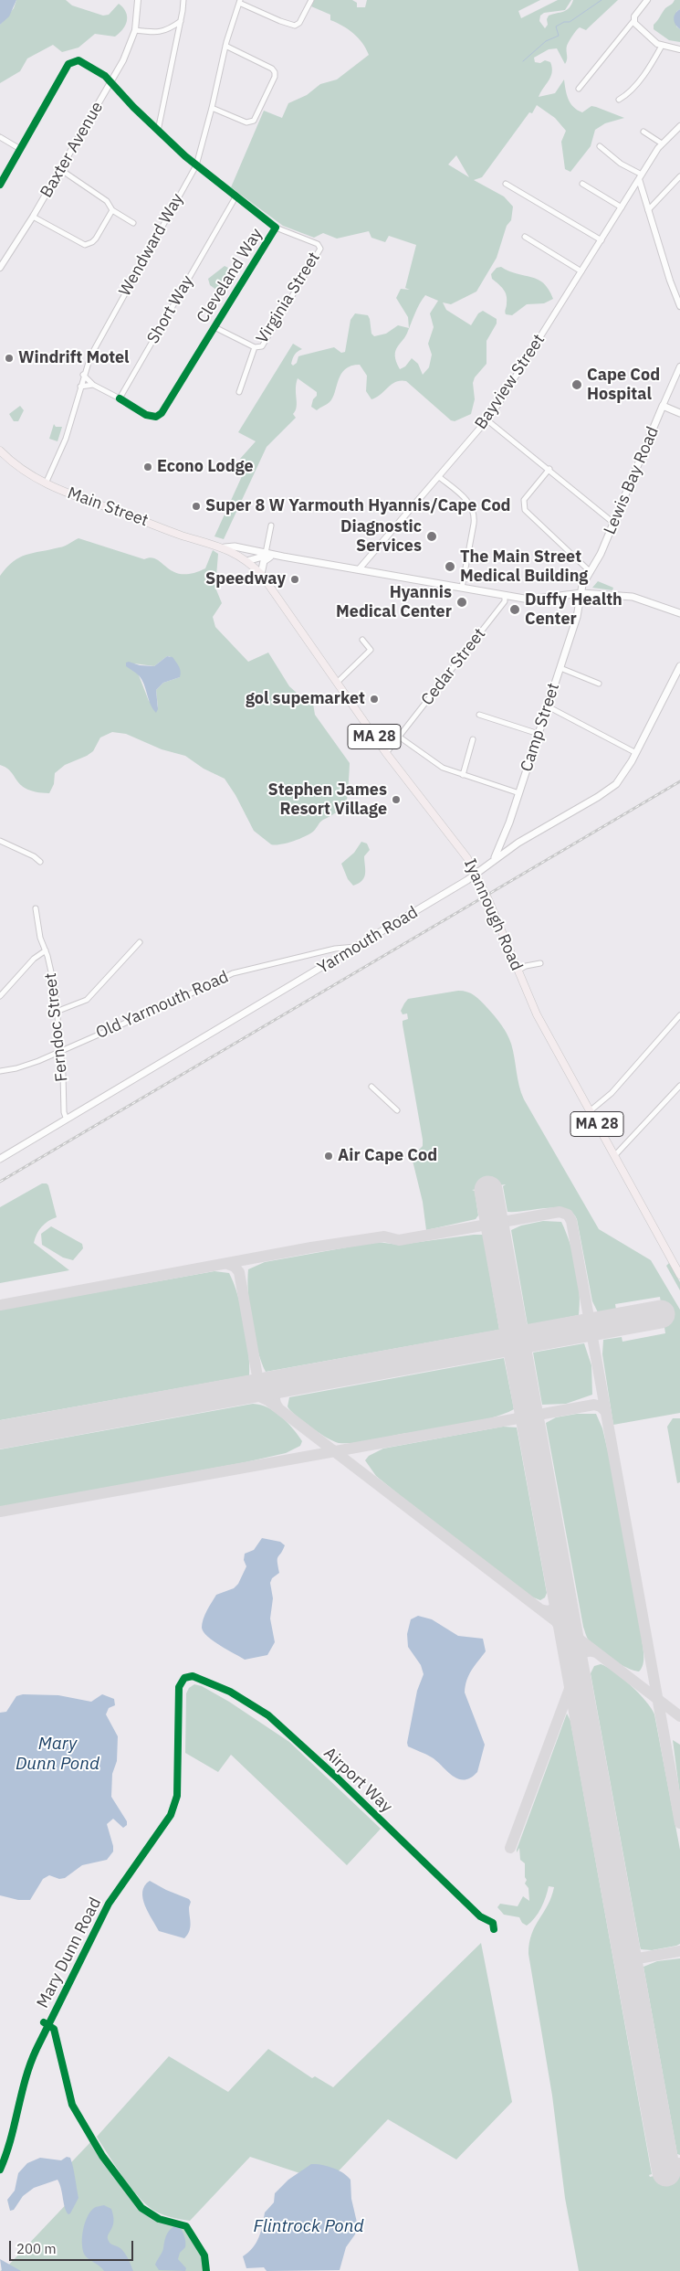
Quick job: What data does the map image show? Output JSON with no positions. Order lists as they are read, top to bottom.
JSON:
{
  "streets": {
    "main road": [
      "Lewis Bay Road",
      "Main Street",
      "Camp Street",
      "MA 28",
      "Iyannough Road",
      "Yarmouth Road"
    ],
    "street": [
      "Baxter Avenue",
      "Wendward Way",
      "Cleveland Way",
      "Virginia Street",
      "Short Way",
      "Bayview Street",
      "Cedar Street",
      "Old Yarmouth Road",
      "Ferndoc Street",
      "Airport Way",
      "Mary Dunn Road"
    ]
  },
  "crossings": [
    ["Baxter Avenue", "Cleveland Way"],
    ["Wendward Way", "Cleveland Way"],
    ["Wendward Way", "Main Street"],
    ["Cleveland Way", "Virginia Street"],
    ["Cleveland Way", "Short Way"],
    ["Bayview Street", "Main Street"],
    ["Lewis Bay Road", "Main Street"],
    ["Lewis Bay Road", "Camp Street"],
    ["Main Street", "Cedar Street"],
    ["Main Street", "Camp Street"],
    ["Main Street", "Iyannough Road"],
    ["Cedar Street", "Iyannough Road"],
    ["Camp Street", "Yarmouth Road"],
    ["Iyannough Road", "Yarmouth Road"],
    ["Yarmouth Road", "Old Yarmouth Road"],
    ["Yarmouth Road", "Ferndoc Street"],
    ["Old Yarmouth Road", "Ferndoc Street"],
    ["Airport Way", "Mary Dunn Road"]
  ],
  "water": ["Mary Dunn Pond", "Flintrock Pond"],
  "places": [
    "Windrift Motel",
    "Cape Cod Hospital",
    "Econo Lodge",
    "Super 8 W Yarmouth Hyannis/Cape Cod",
    "Diagnostic Services",
    "The Main Street Medical Building",
    "Speedway",
    "Hyannis Medical Center",
    "Duffy Health Center",
    "gol supemarket",
    "Stephen James Resort Village",
    "Air Cape Cod"
  ],
  "scale_bar": "200 m"
}
